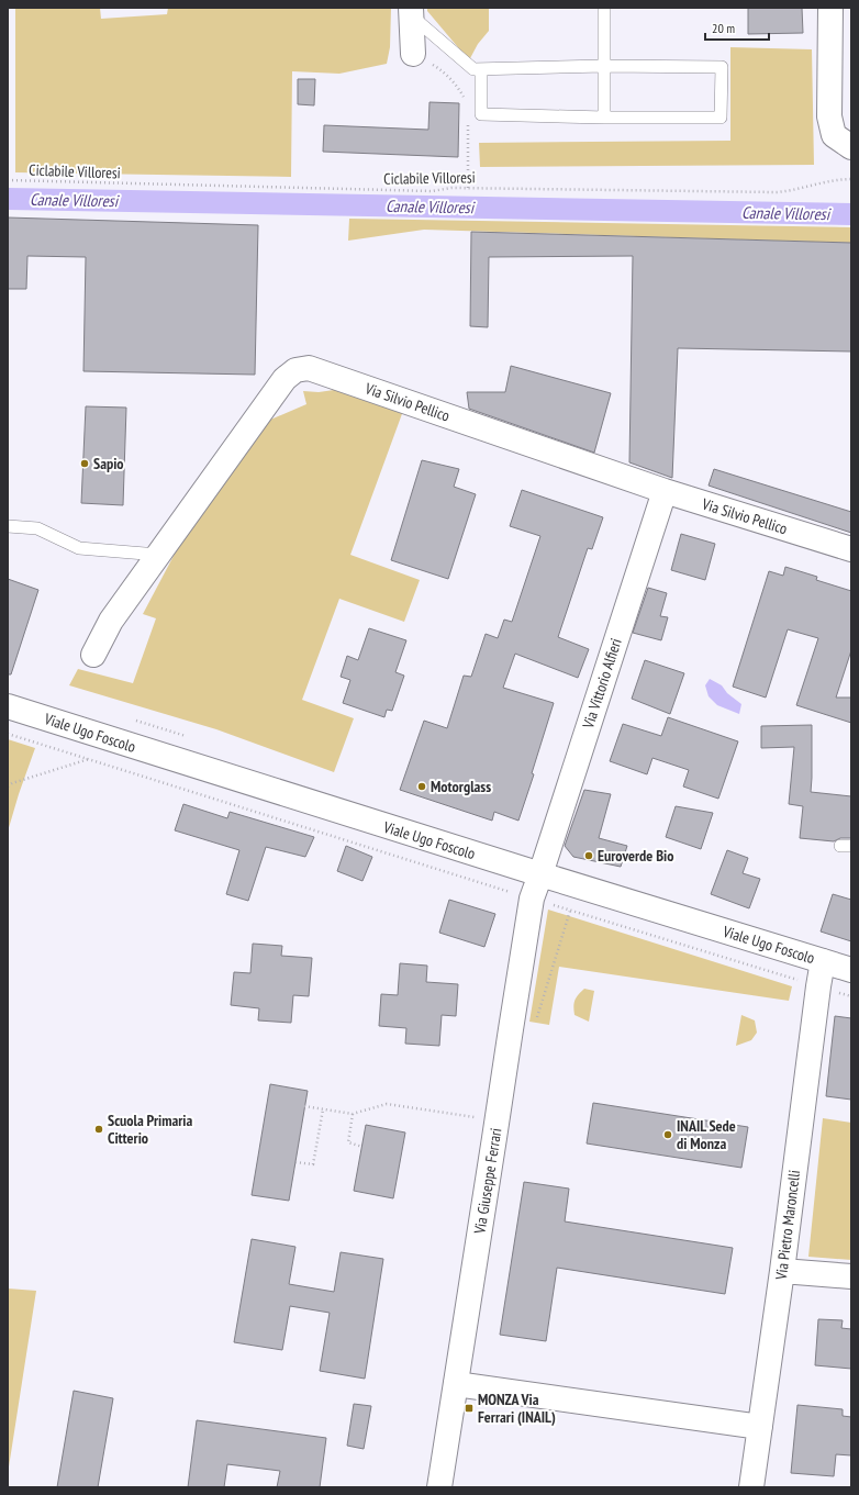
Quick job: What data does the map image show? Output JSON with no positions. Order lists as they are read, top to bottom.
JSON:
{
  "streets": {
    "street": [
      "Via Silvio Pellico",
      "Via Vittorio Alfieri",
      "Viale Ugo Foscolo",
      "Via Giuseppe Ferrari",
      "Via Pietro Maroncelli"
    ],
    "path": ["Ciclabile Villoresi"]
  },
  "crossings": [
    ["Via Silvio Pellico", "Via Vittorio Alfieri"],
    ["Via Vittorio Alfieri", "Viale Ugo Foscolo"],
    ["Via Vittorio Alfieri", "Via Giuseppe Ferrari"],
    ["Viale Ugo Foscolo", "Via Giuseppe Ferrari"],
    ["Viale Ugo Foscolo", "Via Pietro Maroncelli"]
  ],
  "water": ["Canale Villoresi"],
  "places": {
    "other": [
      "Sapio",
      "Motorglass",
      "Euroverde Bio",
      "Scuola Primaria Citterio",
      "INAIL Sede di Monza"
    ],
    "transit": ["MONZA Via Ferrari (INAIL)"]
  },
  "scale_bar": "20 m"
}
